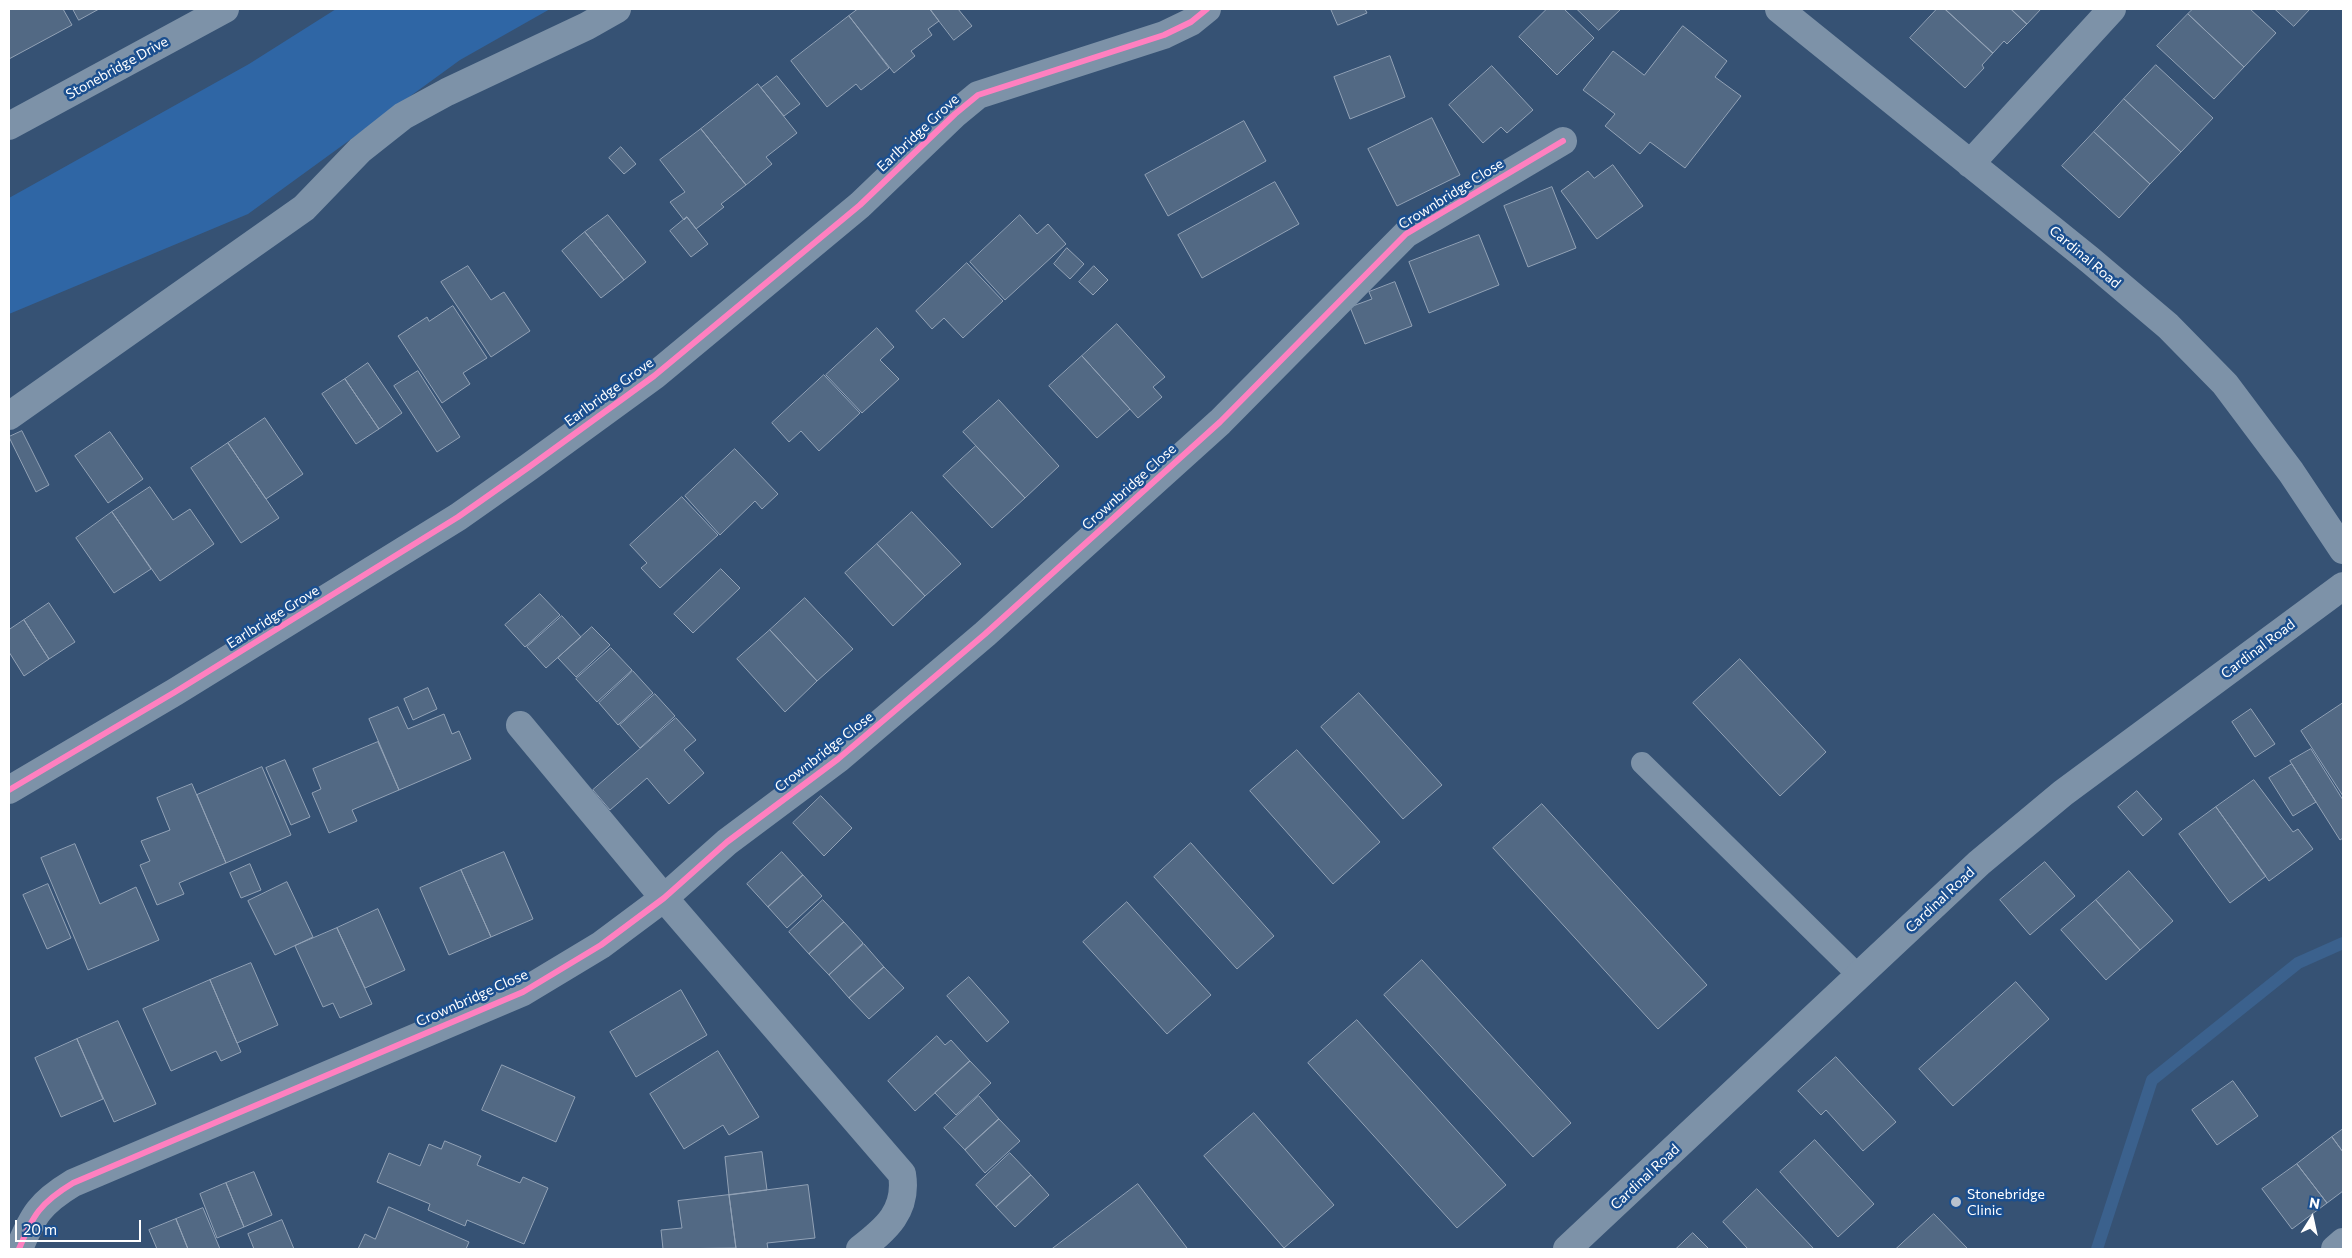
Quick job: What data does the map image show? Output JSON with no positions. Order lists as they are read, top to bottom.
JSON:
{
  "streets": {
    "street": [
      "Stonebridge Drive",
      "Earlbridge Grove",
      "Crownbridge Close",
      "Cardinal Road"
    ]
  },
  "places": ["Stonebridge Clinic"],
  "scale_bar": "20 m",
  "north": "top"
}
